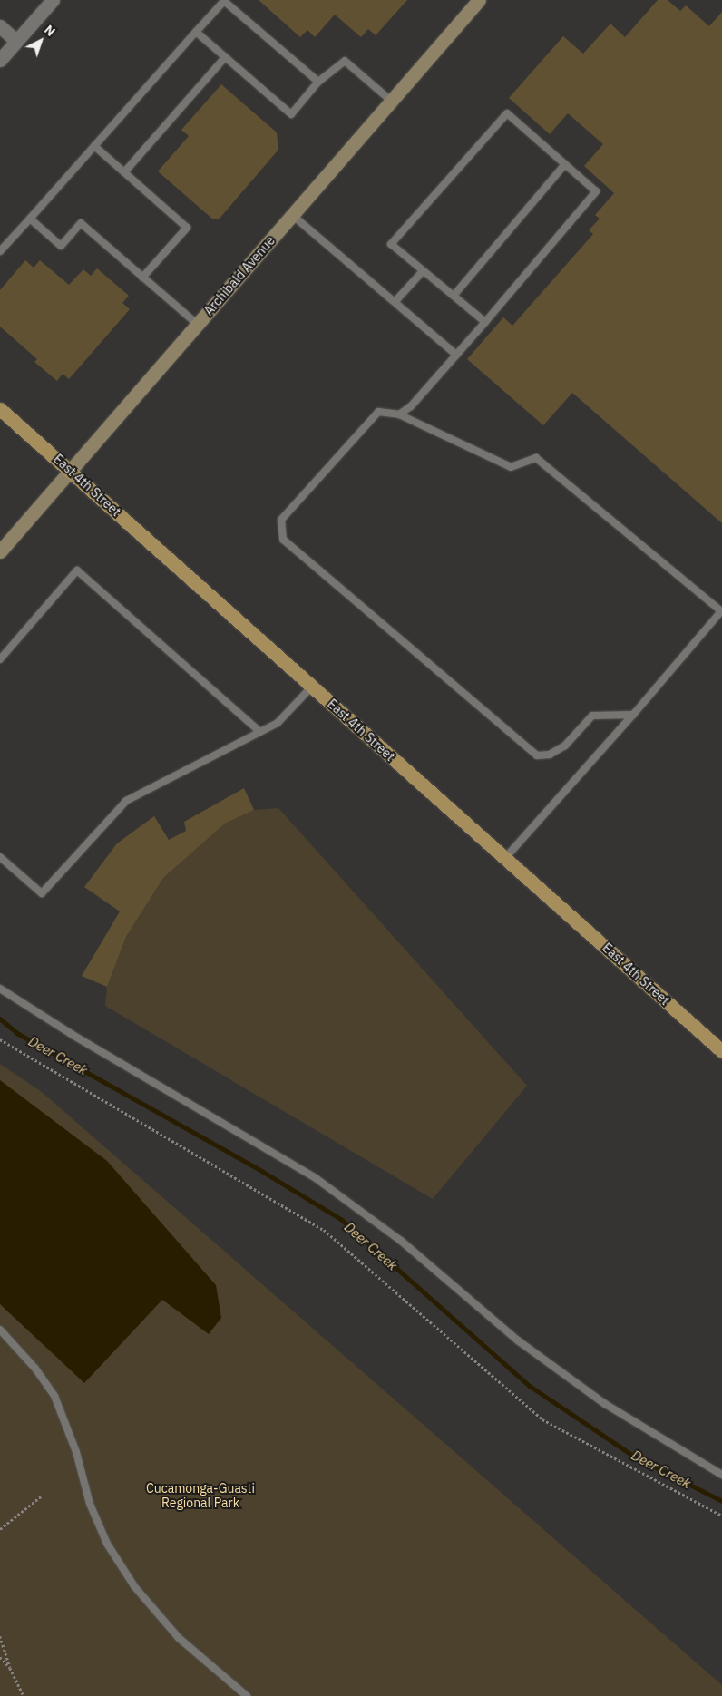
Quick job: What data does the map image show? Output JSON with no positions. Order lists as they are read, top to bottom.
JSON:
{
  "streets": {
    "main road": ["Archibald Avenue", "East 4th Street"]
  },
  "crossings": [
    ["Archibald Avenue", "East 4th Street"]
  ],
  "water": ["Deer Creek"],
  "parks": ["Cucamonga-Guasti Regional Park"],
  "north": "top right"
}
